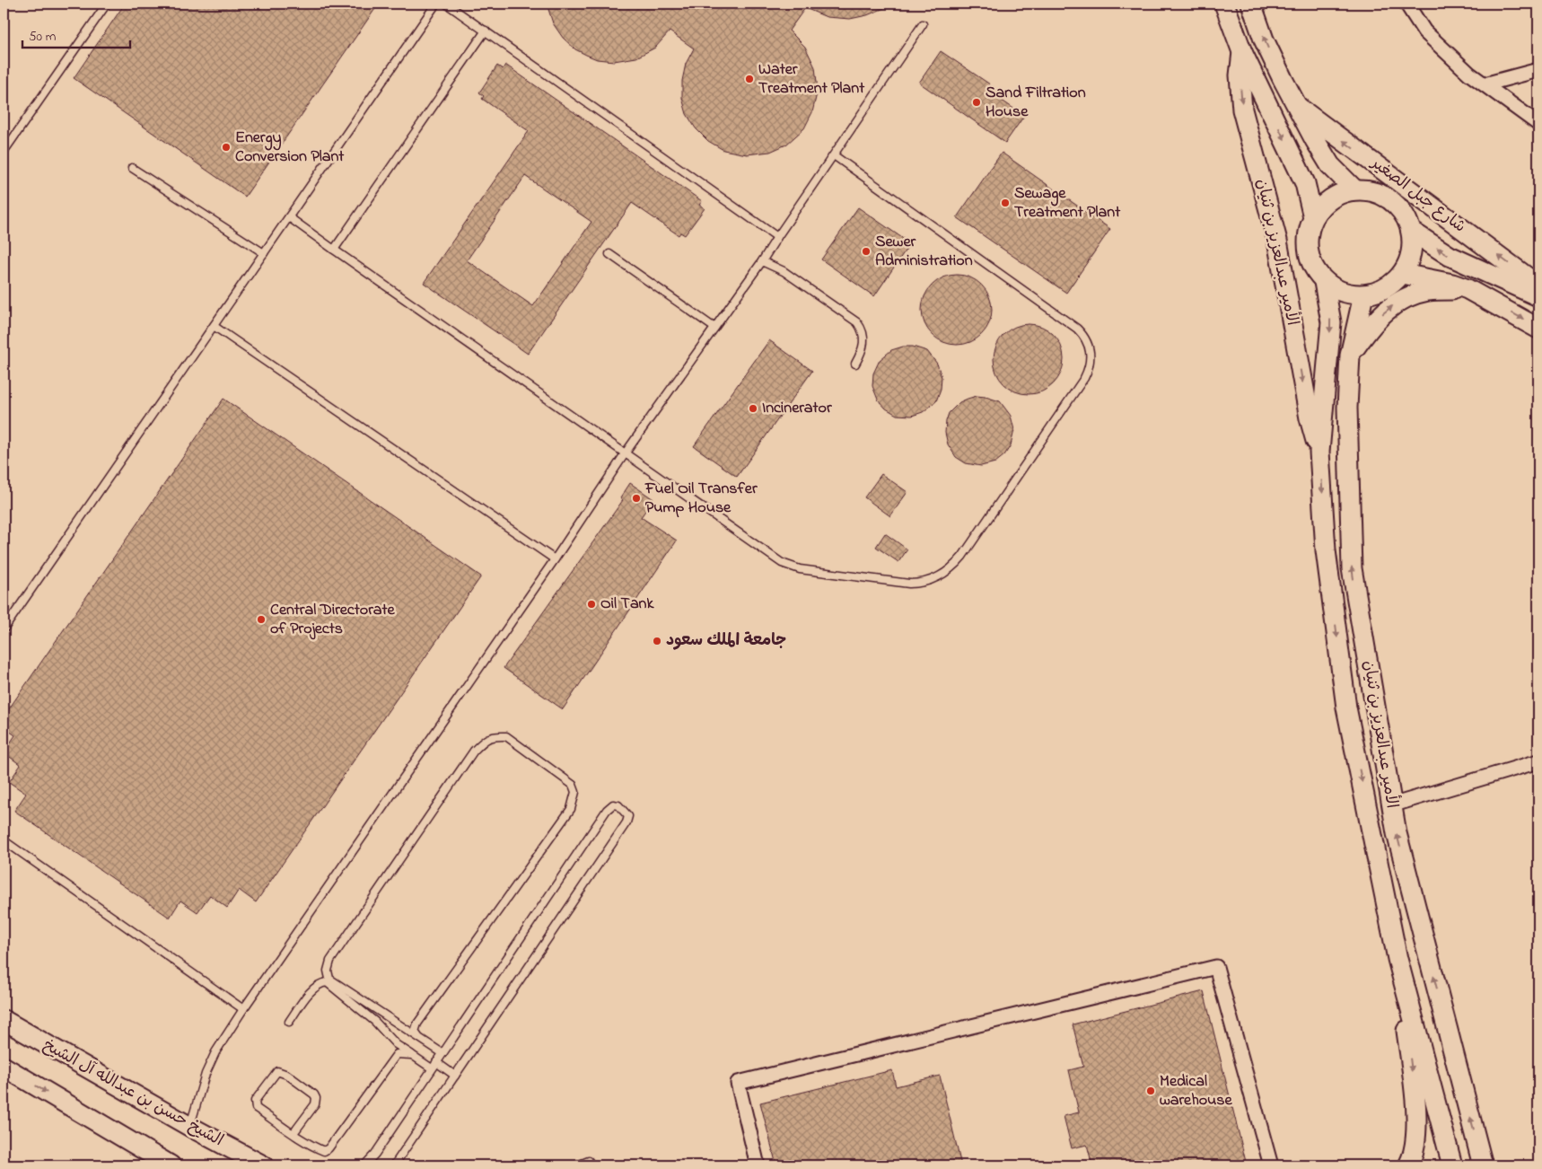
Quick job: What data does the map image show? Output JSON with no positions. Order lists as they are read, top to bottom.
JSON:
{
  "streets": {
    "street": ["شارع جبل الصغير", "الأمير عبدالعزيز بن ثنيان", "الشيخ حسن بن عبدالله آل الشيخ"]
  },
  "crossings": [
    ["شارع جبل الصغير", "الأمير عبدالعزيز بن ثنيان"]
  ],
  "places": [
    "Water Treatment Plant",
    "Sand Filtration House",
    "Energy Conversion Plant",
    "Sewage Treatment Plant",
    "Sewer Administration",
    "Incinerator",
    "Fuel Oil Transfer Pump House",
    "Oil Tank",
    "Central Directorate of Projects",
    "جامعة الملك سعود",
    "Medical warehouse"
  ],
  "scale_bar": "50 m"
}
